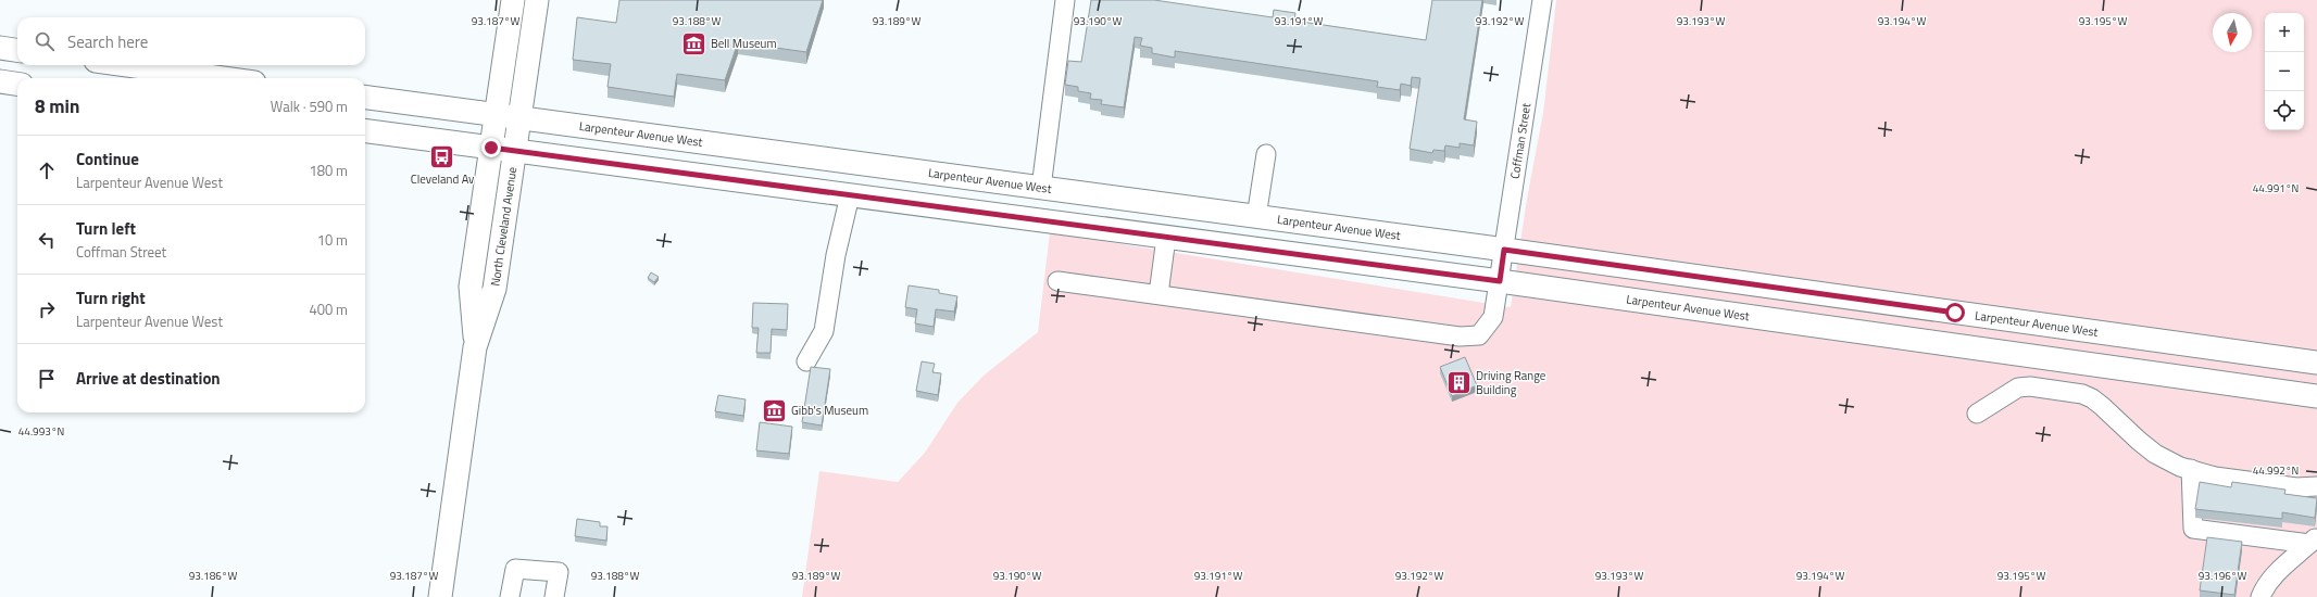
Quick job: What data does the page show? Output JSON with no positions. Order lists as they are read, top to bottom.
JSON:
{
  "streets": {
    "main road": ["Larpenteur Avenue West", "North Cleveland Avenue"],
    "street": ["Coffman Street"]
  },
  "crossings": [
    ["Larpenteur Avenue West", "Coffman Street"],
    ["Larpenteur Avenue West", "North Cleveland Avenue"]
  ],
  "places": {
    "museum": ["Bell Museum", "Gibb's Museum"],
    "bus stop": ["Cleveland Av"],
    "building": ["Driving Range Building"]
  },
  "north": "bottom",
  "page": {
    "map_buttons": ["+", "−"],
    "search": "Search here",
    "heading": ["8 min", "Walk · 590 m"],
    "list": [
      ["Continue", "Larpenteur Avenue West", "180 m"],
      ["Turn left", "Coffman Street", "10 m"],
      ["Turn right", "Larpenteur Avenue West", "400 m"],
      "Arrive at destination"
    ]
  },
  "coordinates": [
    "93.187°W",
    "93.188°W",
    "93.189°W",
    "93.190°W",
    "93.191°W",
    "93.192°W",
    "93.193°W",
    "93.194°W",
    "93.195°W",
    "44.991°N",
    "44.993°N",
    "44.992°N",
    "93.186°W",
    "93.196°W"
  ]
}
